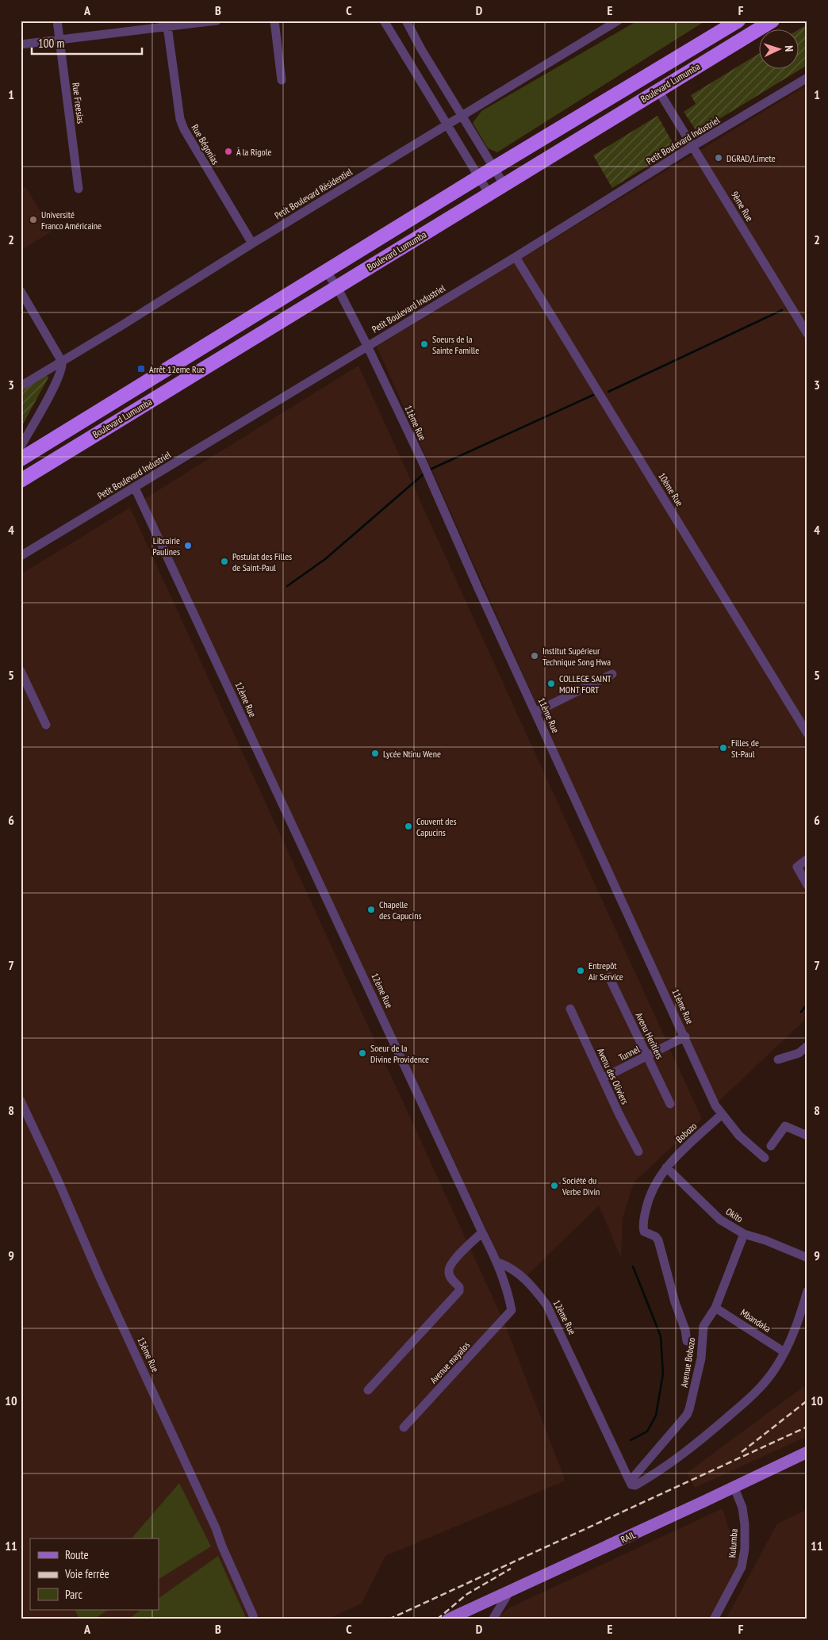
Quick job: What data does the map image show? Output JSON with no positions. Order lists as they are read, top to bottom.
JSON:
{
  "streets": {
    "highway": ["Boulevard Lumumba"],
    "main road": ["RAIL"],
    "street": [
      "Rue Freesias",
      "Petit Boulevard Industriel",
      "Rue Bégonias",
      "Petit Boulevard Résidentiel",
      "9ème Rue",
      "11ème Rue",
      "10ème Rue",
      "12ème Rue",
      "Avenu Heritiers",
      "Tunnel",
      "Avenu des Oliviers",
      "Bobozo",
      "Okito",
      "Mbandaka",
      "13ème Rue",
      "Avenue mayalos",
      "Avenue Bobozo",
      "Kulumba"
    ]
  },
  "crossings": [
    ["Boulevard Lumumba", "9ème Rue"],
    ["Boulevard Lumumba", "11ème Rue"],
    ["Petit Boulevard Industriel", "9ème Rue"],
    ["Petit Boulevard Industriel", "11ème Rue"],
    ["Petit Boulevard Industriel", "10ème Rue"],
    ["Petit Boulevard Industriel", "12ème Rue"],
    ["Rue Bégonias", "Petit Boulevard Résidentiel"],
    ["11ème Rue", "Tunnel"],
    ["11ème Rue", "Bobozo"],
    ["12ème Rue", "Avenue mayalos"],
    ["12ème Rue", "Avenue Bobozo"],
    ["Avenu Heritiers", "Tunnel"],
    ["Tunnel", "Avenu des Oliviers"],
    ["Bobozo", "Okito"],
    ["Bobozo", "Avenue Bobozo"],
    ["Okito", "Avenue Bobozo"],
    ["Mbandaka", "Avenue Bobozo"],
    ["RAIL", "Kulumba"]
  ],
  "places": {
    "other": [
      "À la Rigole",
      "DGRAD/Limete",
      "Université Franco Américaine",
      "Soeurs de la Sainte Famille",
      "Librairie Paulines",
      "Postulat des Filles de Saint-Paul",
      "Institut Supérieur Technique Song Hwa",
      "COLLEGE SAINT MONT FORT",
      "Filles de St-Paul",
      "Lycée Ntinu Wene",
      "Couvent des Capucins",
      "Chapelle des Capucins",
      "Entrepôt Air Service",
      "Soeur de la Divine Providence",
      "Société du Verbe Divin"
    ],
    "transit": ["Arrêt 12eme Rue"]
  },
  "legend": ["Route", "Voie ferrée", "Parc"],
  "scale_bar": "100 m",
  "north": "right",
  "grid": {
    "columns": [
      "A",
      "B",
      "C",
      "D",
      "E",
      "F"
    ],
    "rows": [
      "1",
      "2",
      "3",
      "4",
      "5",
      "6",
      "7",
      "8",
      "9",
      "10",
      "11"
    ]
  }
}
